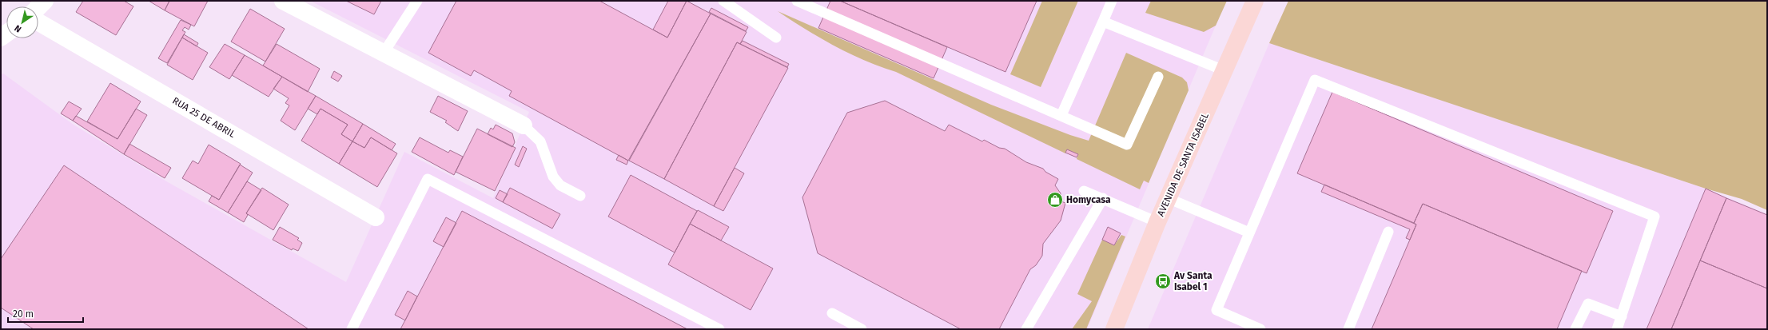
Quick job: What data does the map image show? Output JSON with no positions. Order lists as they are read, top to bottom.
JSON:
{
  "streets": {
    "main road": ["AVENIDA DE SANTA ISABEL"],
    "street": ["RUA 25 DE ABRIL"]
  },
  "places": {
    "shop": ["Homycasa"],
    "bus stop": ["Av Santa Isabel 1"]
  },
  "scale_bar": "20 m",
  "north": "bottom left"
}
